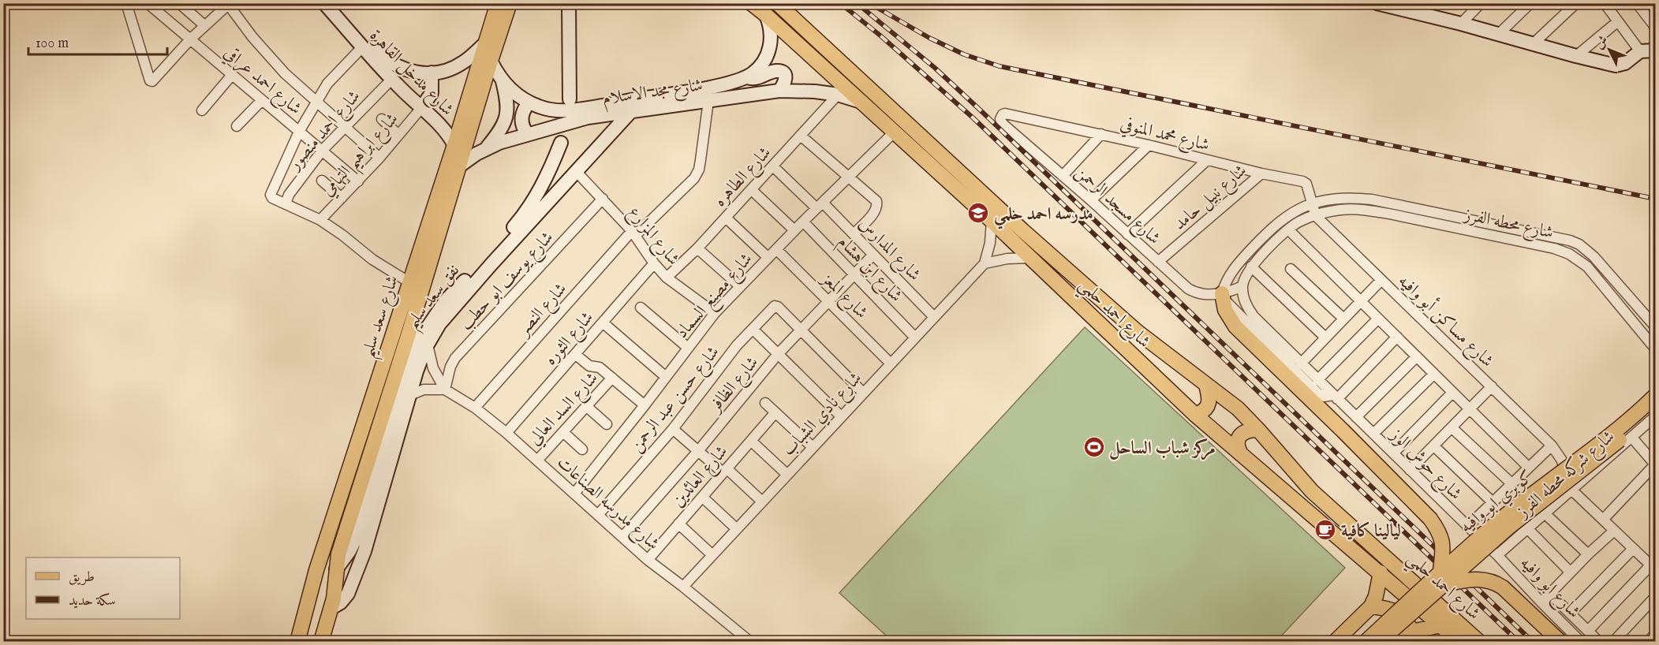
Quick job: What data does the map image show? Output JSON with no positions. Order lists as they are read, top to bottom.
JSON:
{
  "streets": {
    "main road": ["شارع احمد حلمي", "شارع سعد سليم", "كوبري ابو وافيه"],
    "street": [
      "شارع مدخل القاهرة",
      "شارع احمد عراقي",
      "شارع مجد الاسلام",
      "شارع احمد منصور",
      "شارع محمد المنوفي",
      "شارع ابراهيم التهامي",
      "شارع الطاهره",
      "شارع نبيل حامد",
      "شارع مسجد الرحمن",
      "شارع محطه الفرز",
      "شارع المزارع",
      "شارع المدارس",
      "شارع ابن هشام",
      "شارع يوسف ابو حطب",
      "شارع مصنع السماد",
      "شارع المعز",
      "نفق سعد سليم",
      "شارع النصر",
      "شارع مساكن أبو وافيه",
      "شارع الثوره",
      "شارع الظافر",
      "شارع حسن عبد الرحمن",
      "شارع السد العالي",
      "شارع نادي الشباب",
      "شارع حوش الوز",
      "شارع شركه محطه الفرز",
      "شارع العائدين",
      "شارع مدرسه الصناعات",
      "شارع ابو وافيه"
    ]
  },
  "crossings": [
    ["شارع مدخل القاهرة", "شارع احمد منصور"],
    ["شارع مدخل القاهرة", "شارع ابراهيم التهامي"],
    ["شارع مدخل القاهرة", "شارع سعد سليم"],
    ["شارع احمد عراقي", "شارع احمد منصور"],
    ["شارع احمد عراقي", "شارع ابراهيم التهامي"],
    ["شارع مجد الاسلام", "شارع الطاهره"],
    ["شارع مجد الاسلام", "شارع النصر"],
    ["شارع مجد الاسلام", "شارع احمد حلمي"],
    ["شارع مجد الاسلام", "شارع سعد سليم"],
    ["شارع محمد المنوفي", "شارع نبيل حامد"],
    ["شارع محمد المنوفي", "شارع مسجد الرحمن"],
    ["شارع محمد المنوفي", "شارع محطه الفرز"],
    ["شارع محمد المنوفي", "شارع مساكن أبو وافيه"],
    ["شارع الطاهره", "شارع المزارع"],
    ["شارع الطاهره", "شارع المدارس"],
    ["شارع نبيل حامد", "شارع مسجد الرحمن"],
    ["شارع مسجد الرحمن", "شارع محطه الفرز"],
    ["شارع مسجد الرحمن", "شارع حوش الوز"],
    ["شارع محطه الفرز", "شارع مساكن أبو وافيه"],
    ["شارع محطه الفرز", "شارع حوش الوز"],
    ["شارع المزارع", "شارع يوسف ابو حطب"],
    ["شارع المزارع", "شارع مصنع السماد"],
    ["شارع المزارع", "شارع النصر"],
    ["شارع المزارع", "شارع الثوره"],
    ["شارع المدارس", "شارع مصنع السماد"],
    ["شارع المدارس", "شارع الظافر"],
    ["شارع المدارس", "شارع نادي الشباب"],
    ["شارع ابن هشام", "شارع مصنع السماد"],
    ["شارع ابن هشام", "شارع الظافر"],
    ["شارع ابن هشام", "شارع نادي الشباب"],
    ["شارع يوسف ابو حطب", "شارع مدرسه الصناعات"],
    ["شارع مصنع السماد", "شارع المعز"],
    ["شارع مصنع السماد", "شارع احمد حلمي"],
    ["شارع مصنع السماد", "شارع مدرسه الصناعات"],
    ["شارع المعز", "شارع الظافر"],
    ["شارع المعز", "شارع نادي الشباب"],
    ["نفق سعد سليم", "شارع سعد سليم"],
    ["شارع النصر", "شارع مدرسه الصناعات"],
    ["شارع احمد حلمي", "شارع نادي الشباب"],
    ["شارع مساكن أبو وافيه", "شارع شركه محطه الفرز"],
    ["شارع الثوره", "شارع مدرسه الصناعات"],
    ["شارع الظافر", "شارع حسن عبد الرحمن"],
    ["شارع الظافر", "شارع مدرسه الصناعات"],
    ["شارع حسن عبد الرحمن", "شارع مدرسه الصناعات"],
    ["شارع السد العالي", "شارع مدرسه الصناعات"],
    ["شارع نادي الشباب", "شارع مدرسه الصناعات"],
    ["شارع حوش الوز", "شارع شركه محطه الفرز"],
    ["شارع حوش الوز", "شارع ابو وافيه"],
    ["شارع شركه محطه الفرز", "شارع ابو وافيه"],
    ["شارع العائدين", "شارع مدرسه الصناعات"]
  ],
  "places": {
    "school or university": ["مدرسه احمد حلمي"],
    "sports": ["مركز شباب الساحل"],
    "cafe": ["ليالينا كافية"]
  },
  "legend": ["طريق", "سكة حديد"],
  "scale_bar": "100 m",
  "north": "top left"
}
